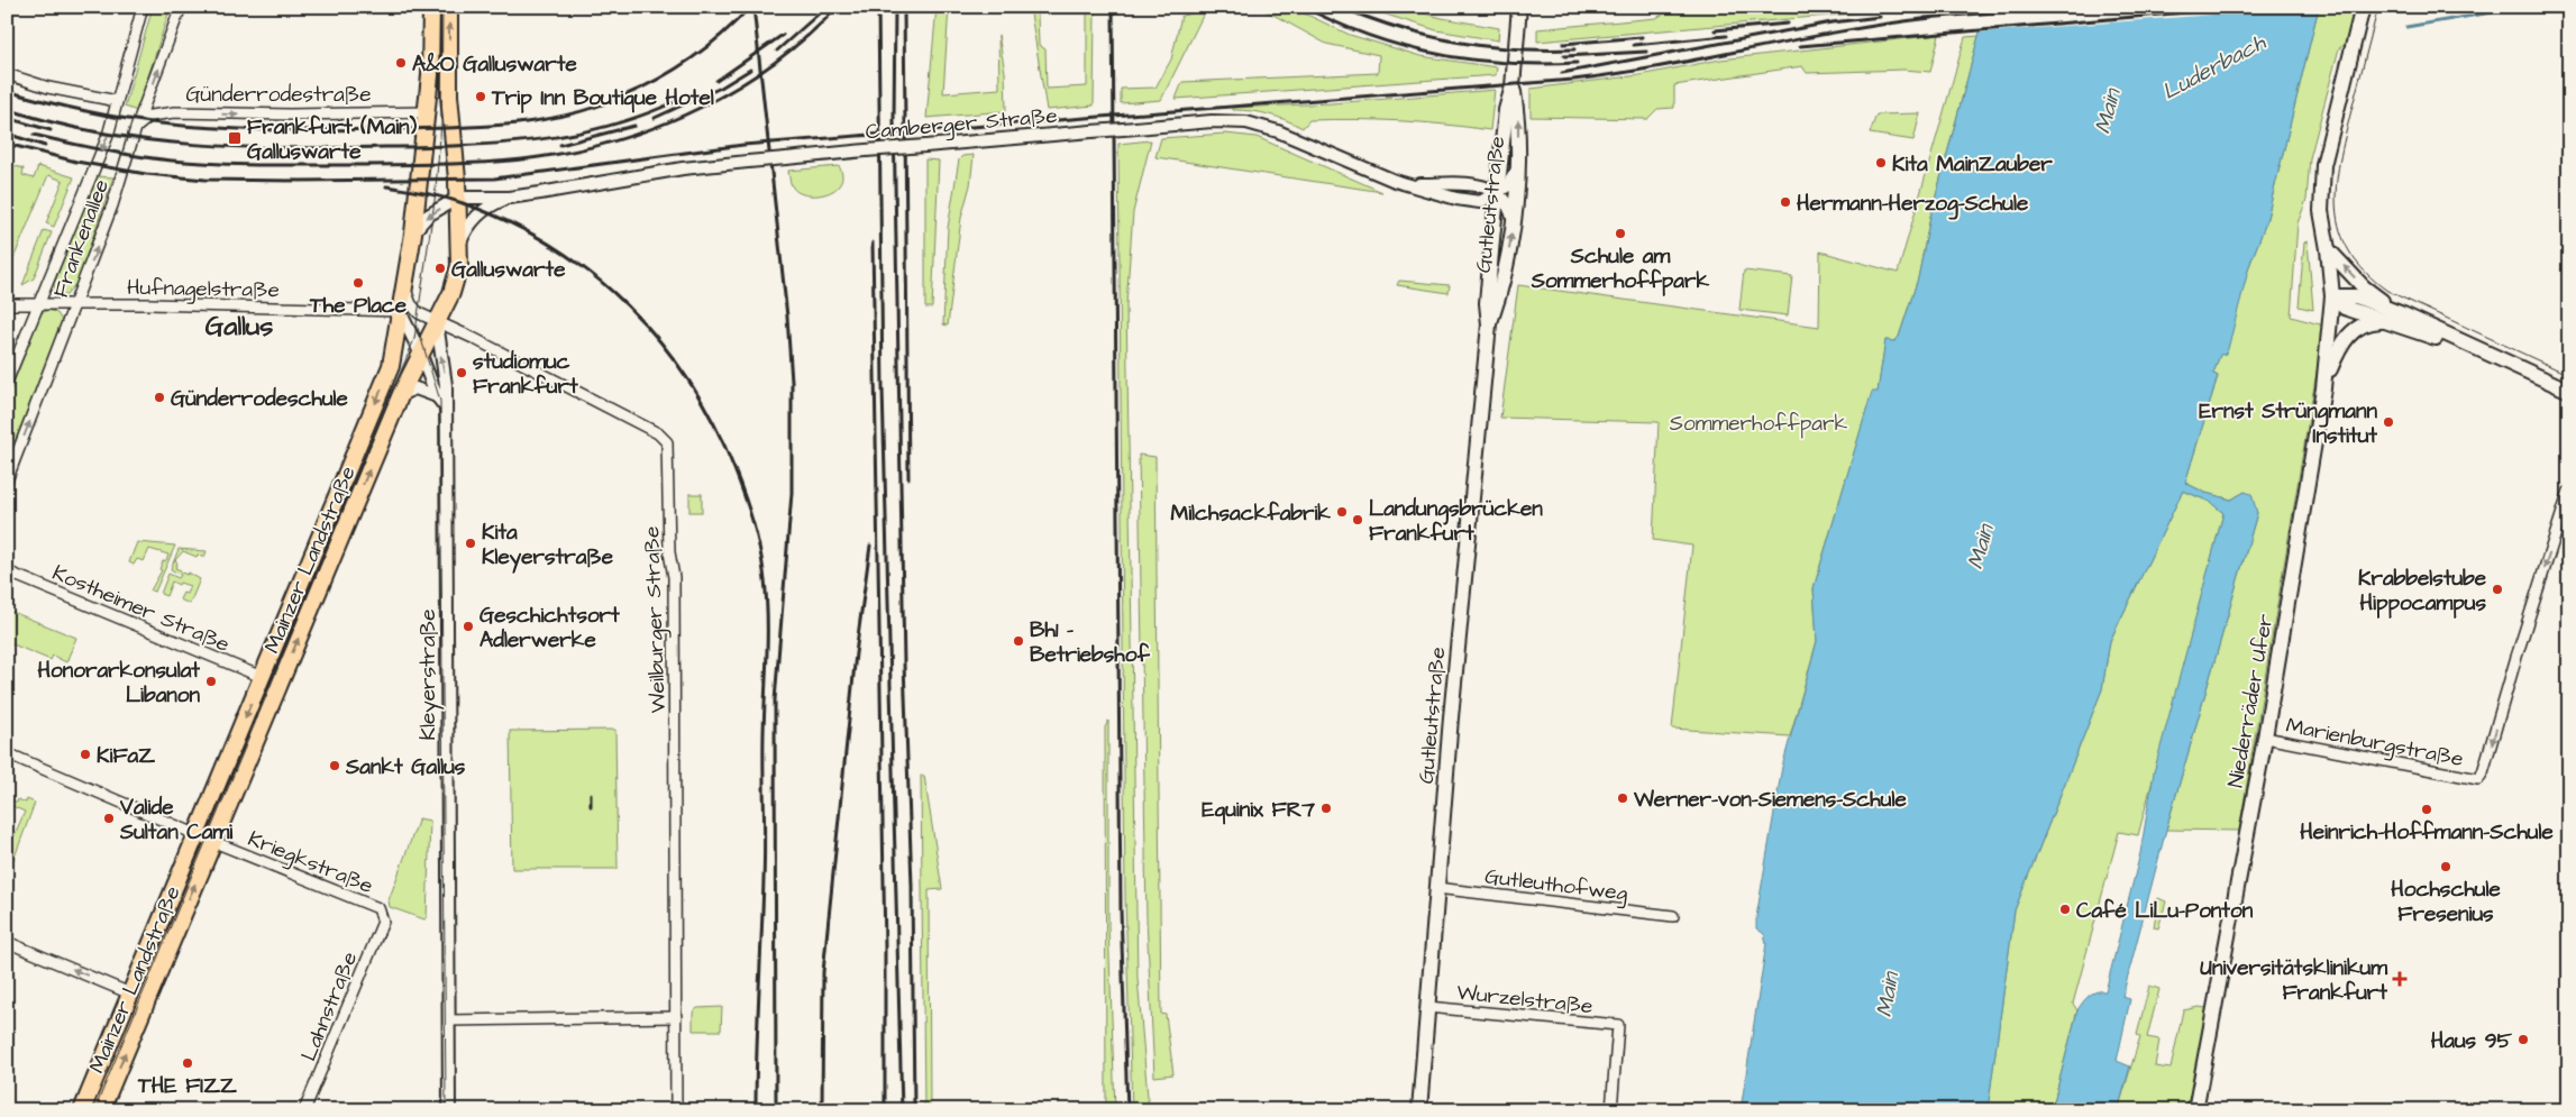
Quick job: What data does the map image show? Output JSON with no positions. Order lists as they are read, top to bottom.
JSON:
{
  "streets": {
    "main road": ["Gutleutstraße", "Mainzer Landstraße", "Niederräder Ufer"],
    "street": [
      "Günderrodestraße",
      "Camberger Straße",
      "Frankenallee",
      "Hufnagelstraße",
      "Kostheimer Straße",
      "Weilburger Straße",
      "Kleyerstraße",
      "Marienburgstraße",
      "Kriegkstraße",
      "Gutleuthofweg",
      "Wurzelstraße",
      "Lahnstraße"
    ]
  },
  "crossings": [
    ["Günderrodestraße", "Frankenallee"],
    ["Günderrodestraße", "Mainzer Landstraße"],
    ["Camberger Straße", "Mainzer Landstraße"],
    ["Gutleutstraße", "Gutleuthofweg"],
    ["Gutleutstraße", "Wurzelstraße"],
    ["Frankenallee", "Hufnagelstraße"],
    ["Hufnagelstraße", "Mainzer Landstraße"],
    ["Mainzer Landstraße", "Kostheimer Straße"],
    ["Mainzer Landstraße", "Weilburger Straße"],
    ["Mainzer Landstraße", "Kleyerstraße"],
    ["Mainzer Landstraße", "Kriegkstraße"],
    ["Weilburger Straße", "Kleyerstraße"],
    ["Niederräder Ufer", "Marienburgstraße"],
    ["Kriegkstraße", "Lahnstraße"]
  ],
  "one_way": ["Günderrodestraße"],
  "districts": ["Gallus"],
  "water": ["Luderbach", "Main"],
  "parks": ["Sommerhoffpark"],
  "places": {
    "other": [
      "A&O Galluswarte",
      "Trip Inn Boutique Hotel",
      "Kita MainZauber",
      "Hermann-Herzog-Schule",
      "Schule am Sommerhoffpark",
      "Galluswarte",
      "The Place",
      "studiomuc Frankfurt",
      "Günderrodeschule",
      "Ernst Strüngmann Institut",
      "Milchsackfabrik",
      "Landungsbrücken Frankfurt",
      "Kita Kleyerstraße",
      "Krabbelstube Hippocampus",
      "Geschichtsort Adlerwerke",
      "Bh1 - Betriebshof",
      "Honorarkonsulat Libanon",
      "KiFaZ",
      "Sankt Gallus",
      "Werner-von-Siemens-Schule",
      "Equinix FR7",
      "Heinrich-Hoffmann-Schule",
      "Valide Sultan Cami",
      "Hochschule Fresenius",
      "Café LiLu-Ponton",
      "Haus 95",
      "THE FIZZ"
    ],
    "transit": ["Frankfurt (Main) Galluswarte"],
    "health": ["Universitätsklinikum Frankfurt"]
  }
}
